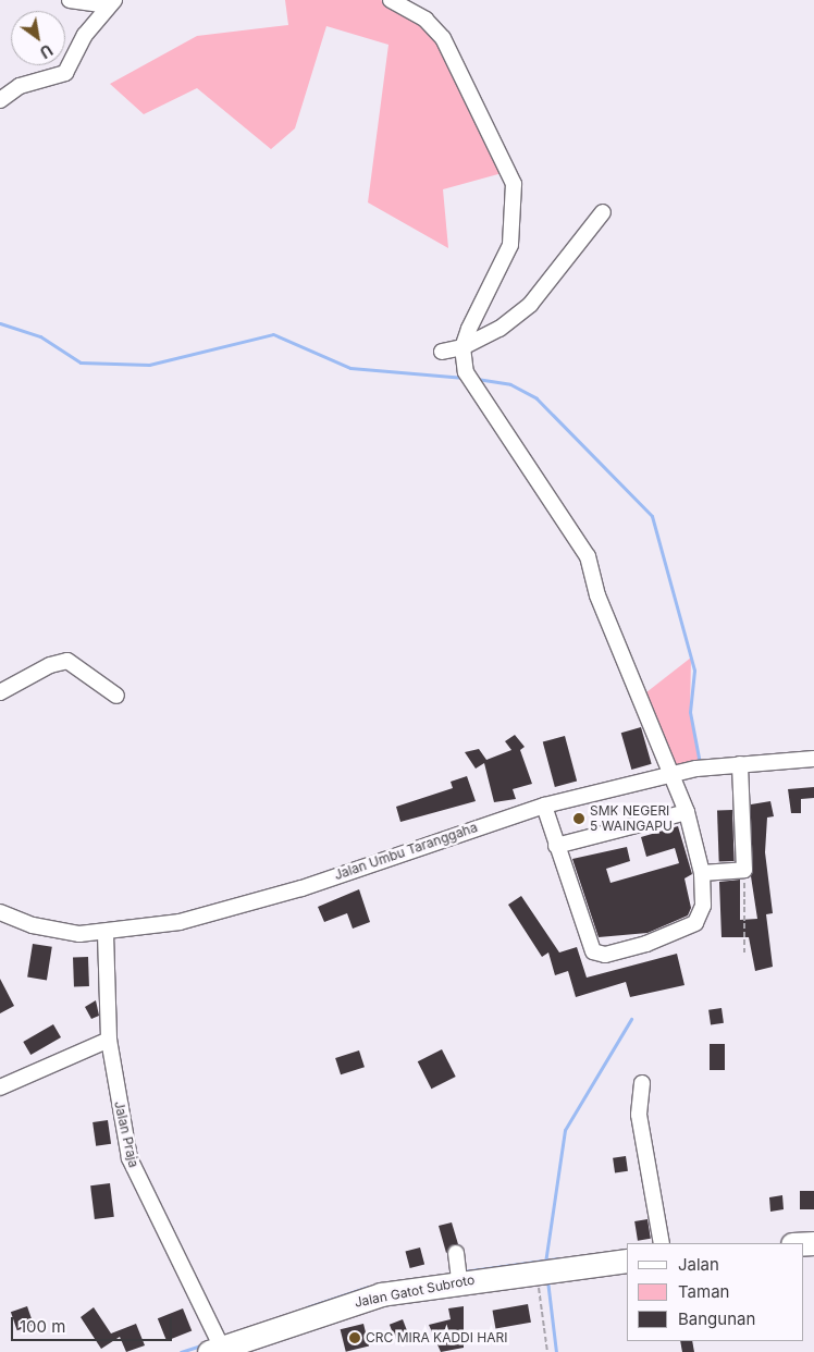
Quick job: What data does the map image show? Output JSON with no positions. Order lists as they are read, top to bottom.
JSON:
{
  "streets": {
    "highway": ["Jalan Gatot Subroto"],
    "street": ["Jalan Umbu Taranggaha", "Jalan Praja"]
  },
  "crossings": [
    ["Jalan Umbu Taranggaha", "Jalan Praja"],
    ["Jalan Praja", "Jalan Gatot Subroto"]
  ],
  "places": ["SMK NEGERI 5 WAINGAPU", "CRC MIRA KADDI HARI"],
  "legend": ["Jalan", "Taman", "Bangunan"],
  "scale_bar": "100 m",
  "north": "bottom right"
}
